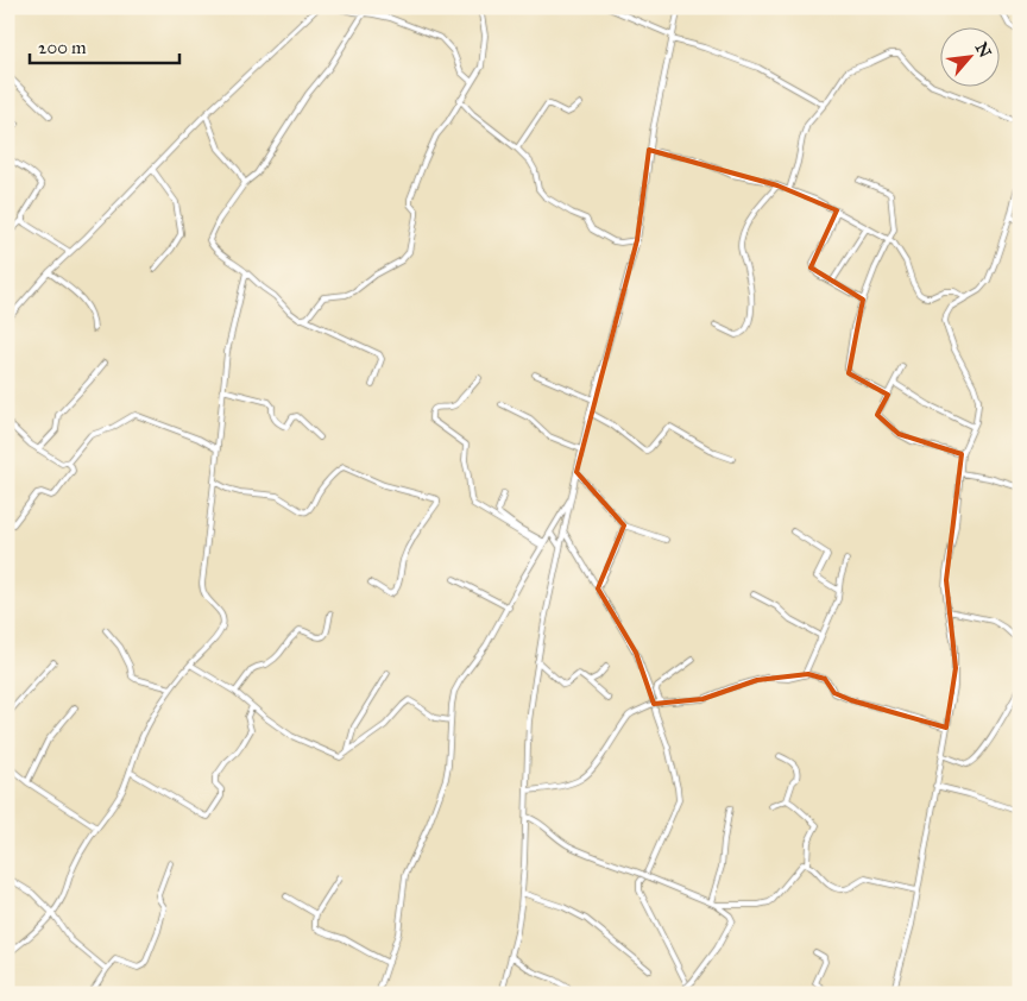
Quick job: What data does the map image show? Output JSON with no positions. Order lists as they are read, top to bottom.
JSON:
{
  "scale_bar": "200 m",
  "north": "top right"
}
